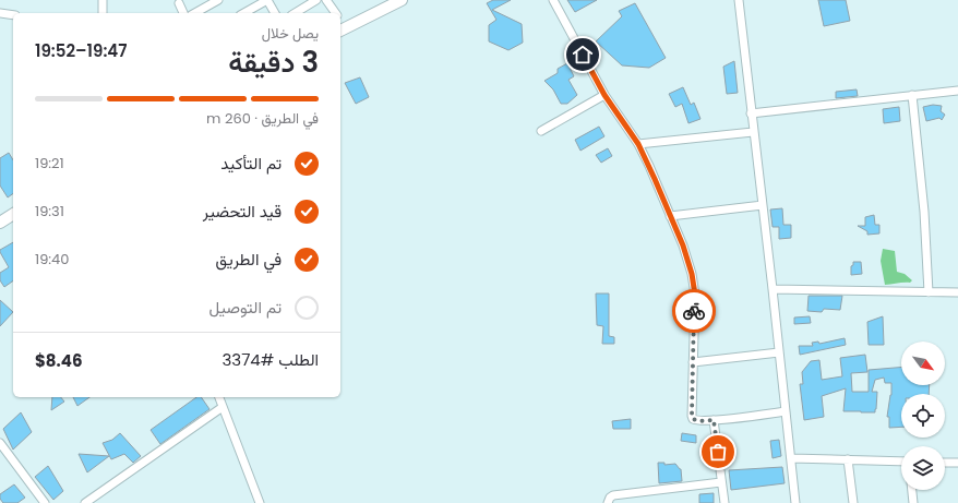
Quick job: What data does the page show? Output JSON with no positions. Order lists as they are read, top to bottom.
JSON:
{
  "north": "bottom right",
  "page": {
    "heading": ["3 دقيقة", "يصل خلال", "19:47–19:52"],
    "panel": ["الطلب #3374", "$8.46"],
    "bar": "في الطريق · 260 m",
    "list": [
      ["تم التأكيد", "19:21"],
      ["قيد التحضير", "19:31"],
      ["في الطريق", "19:40"],
      "تم التوصيل"
    ]
  }
}
